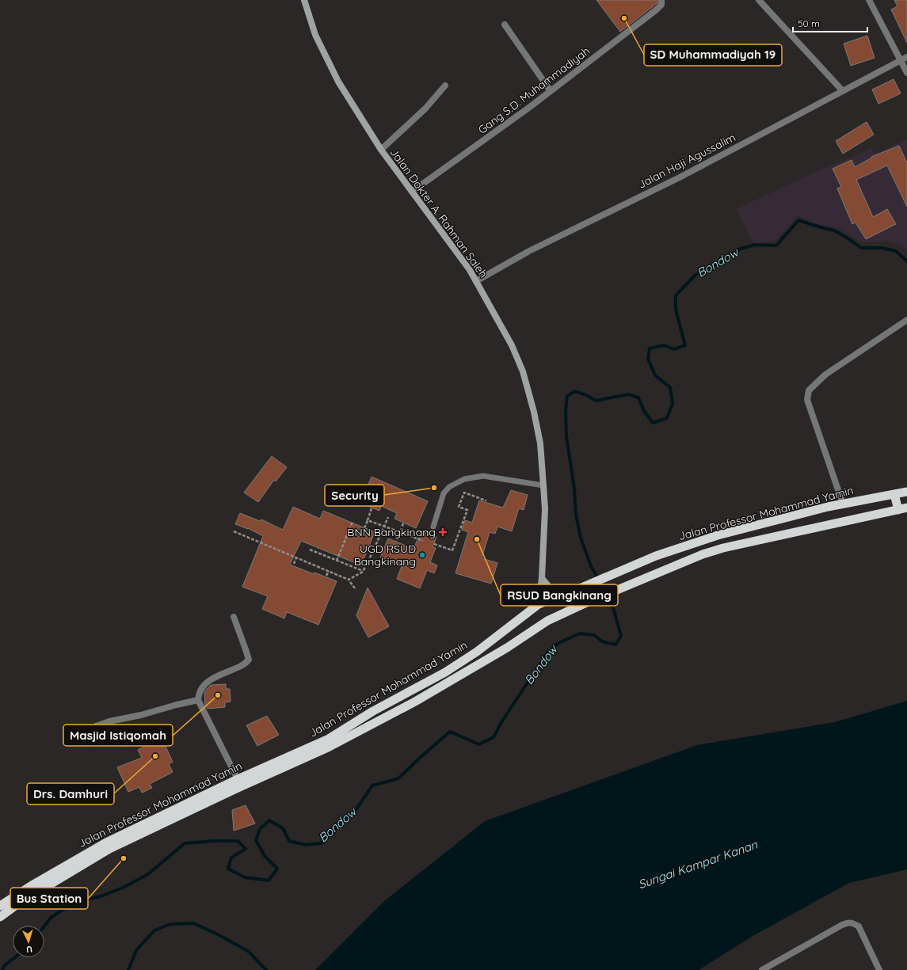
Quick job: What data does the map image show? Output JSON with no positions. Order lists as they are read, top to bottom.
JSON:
{
  "streets": {
    "highway": ["Jalan Professor Mohammad Yamin"],
    "main road": ["Jalan Dokter A. Rahman Saleh"],
    "street": ["Gang S.D. Muhammadiyah", "Jalan Haji Agussalim"]
  },
  "crossings": [
    ["Gang S.D. Muhammadiyah", "Jalan Dokter A. Rahman Saleh"],
    ["Jalan Haji Agussalim", "Jalan Dokter A. Rahman Saleh"],
    ["Jalan Dokter A. Rahman Saleh", "Jalan Professor Mohammad Yamin"]
  ],
  "water": ["Bondow", "Sungai Kampar Kanan"],
  "places": {
    "other": [
      "SD Muhammadiyah 19",
      "Security",
      "RSUD Bangkinang",
      "UGD RSUD Bangkinang",
      "Masjid Istiqomah",
      "Drs. Damhuri",
      "Bus Station"
    ],
    "health": ["BNN Bangkinang"]
  },
  "scale_bar": "50 m",
  "north": "bottom"
}
